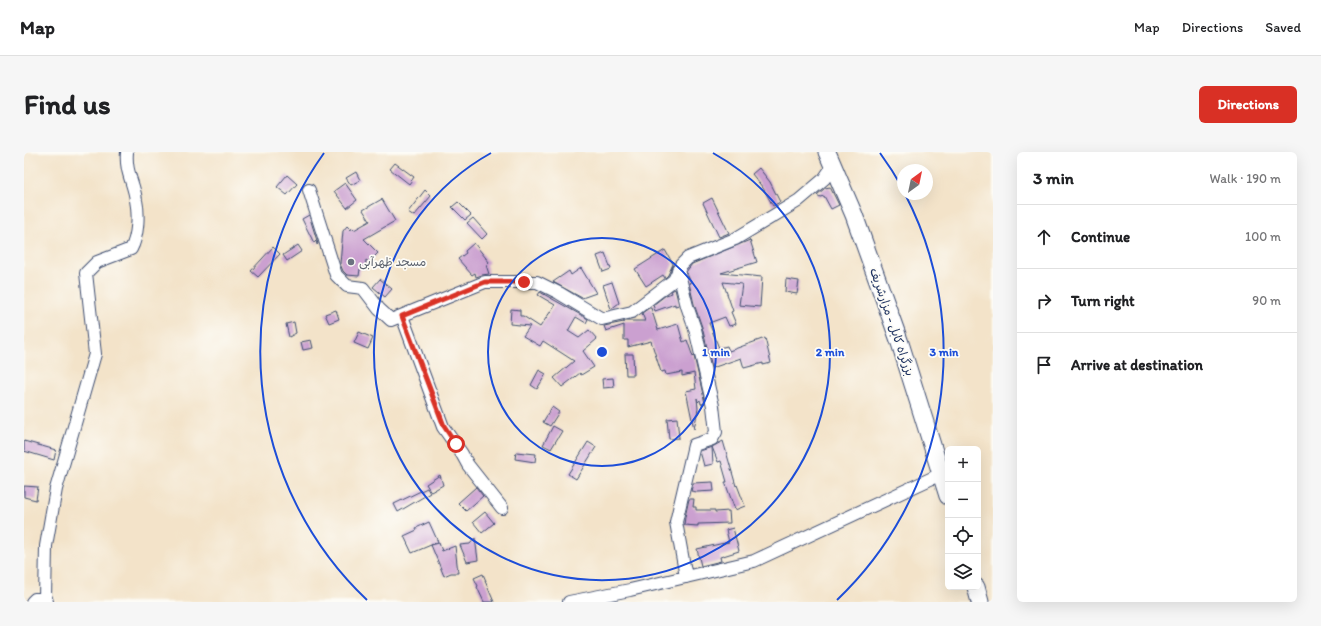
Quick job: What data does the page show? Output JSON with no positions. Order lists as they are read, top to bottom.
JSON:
{
  "streets": {
    "highway": ["بزرگراه کابل - مزارشریف"]
  },
  "places": ["مسجد ظهرآبی"],
  "north": "top right",
  "page": {
    "header": "Map",
    "nav": ["Map", "Directions", "Saved"],
    "buttons": "Directions",
    "title": "Find us",
    "heading": ["3 min", "Walk · 190 m"],
    "list": [
      ["Continue", "100 m"],
      ["Turn right", "90 m"],
      "Arrive at destination"
    ],
    "map_buttons": ["+", "−"]
  },
  "rings": ["1 min", "2 min", "3 min"]
}
